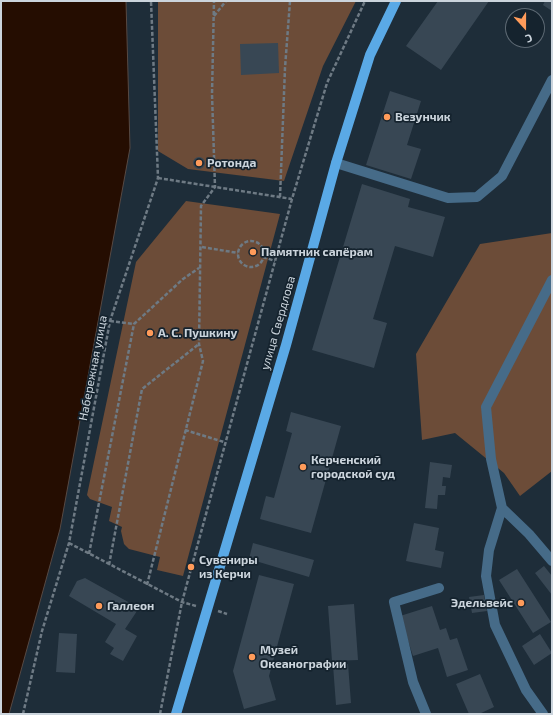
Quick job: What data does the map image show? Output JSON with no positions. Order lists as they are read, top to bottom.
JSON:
{
  "streets": {
    "main road": ["улица Свердлова"],
    "path": ["Набережная улица"]
  },
  "places": [
    "Везунчик",
    "Ротонда",
    "Памятник сапёрам",
    "А. С. Пушкину",
    "Керченский городской суд",
    "Сувениры из Керчи",
    "Эдельвейс",
    "Галлеон",
    "Музей Океанографии"
  ],
  "north": "bottom"
}
